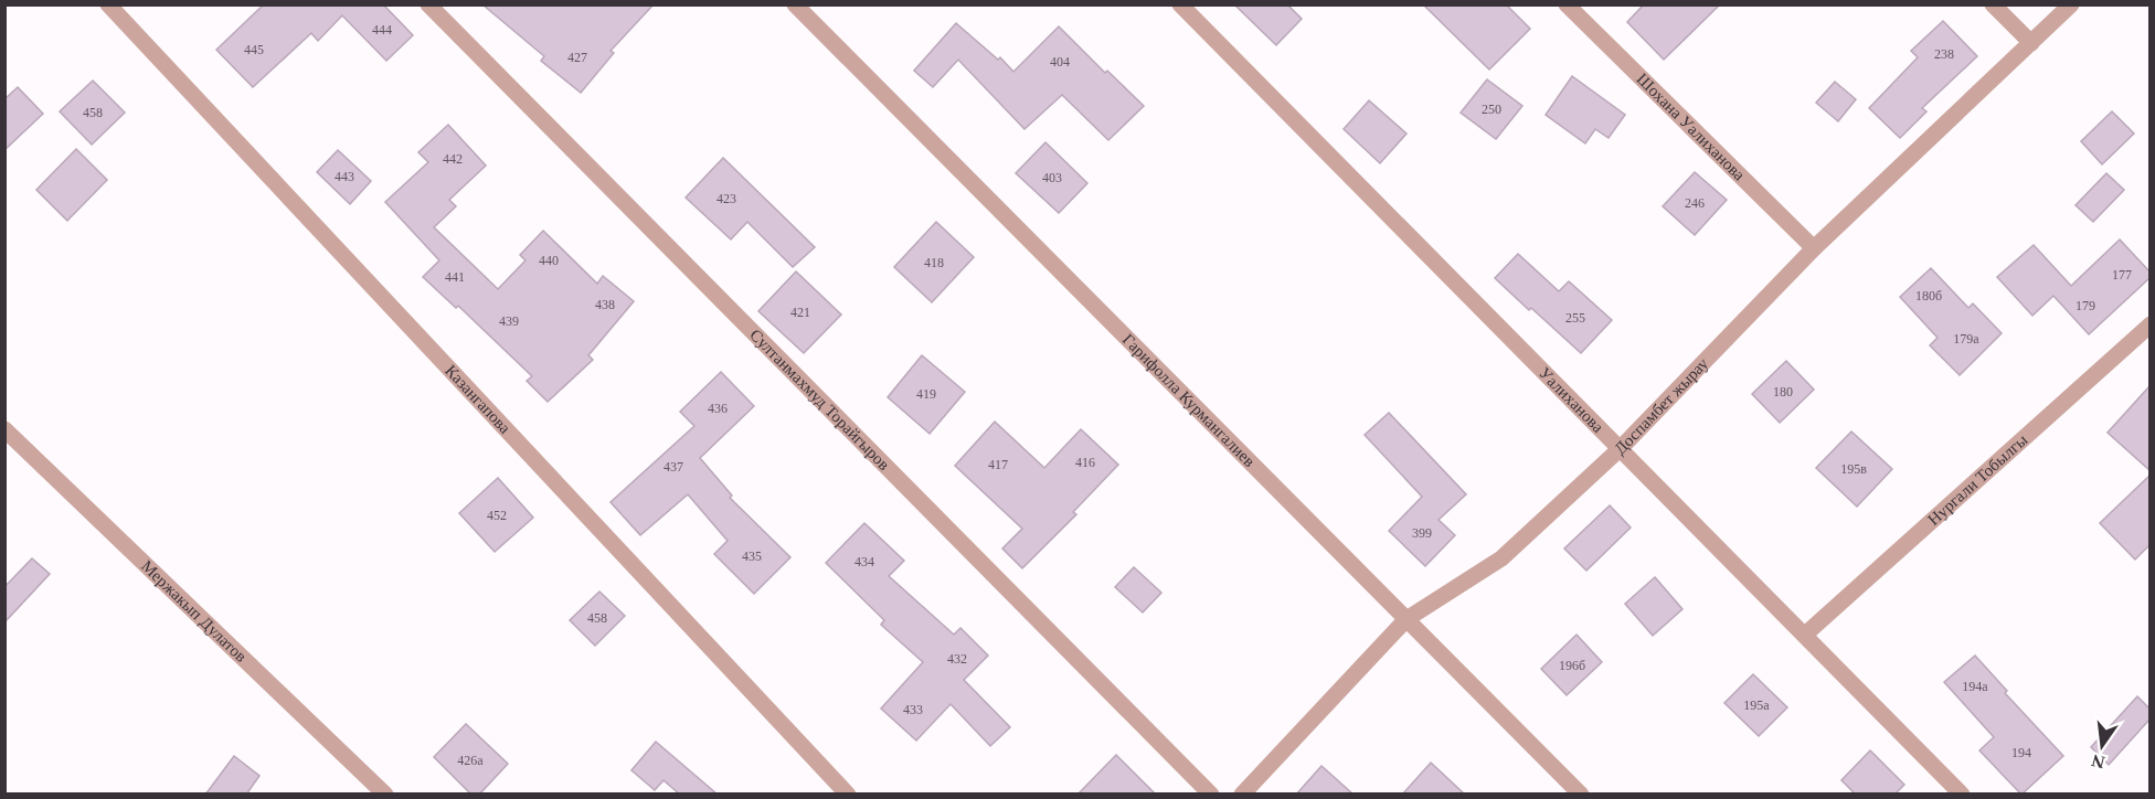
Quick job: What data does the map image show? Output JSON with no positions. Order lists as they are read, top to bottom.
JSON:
{
  "streets": {
    "street": [
      "Шохана Уалиханова",
      "Уалиханова",
      "Казангапова",
      "Султанмахмуд Торайгыров",
      "Гарифолла Курмангалиев",
      "Доспамбет жырау",
      "Нургали Тобылгы",
      "Мержакып Дулатов"
    ]
  },
  "crossings": [
    ["Шохана Уалиханова", "Доспамбет жырау"],
    ["Уалиханова", "Доспамбет жырау"],
    ["Уалиханова", "Нургали Тобылгы"],
    ["Гарифолла Курмангалиев", "Доспамбет жырау"]
  ],
  "house_numbers": [
    "444",
    "445",
    "238",
    "427",
    "404",
    "250",
    "458",
    "442",
    "443",
    "403",
    "423",
    "246",
    "440",
    "418",
    "177",
    "441",
    "180б",
    "438",
    "179",
    "421",
    "255",
    "439",
    "179а",
    "180",
    "419",
    "436",
    "416",
    "417",
    "437",
    "195в",
    "452",
    "399",
    "435",
    "434",
    "458",
    "432",
    "196б",
    "194а",
    "195а",
    "433",
    "194",
    "426а"
  ],
  "north": "bottom"
}
